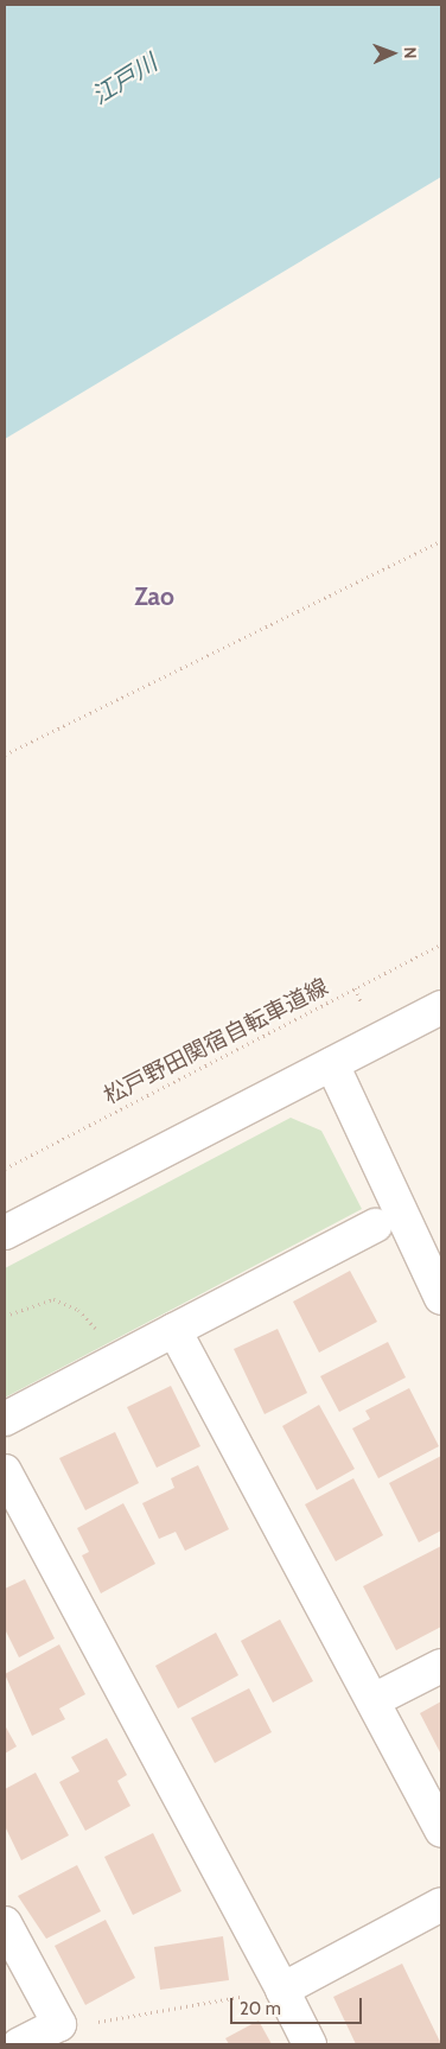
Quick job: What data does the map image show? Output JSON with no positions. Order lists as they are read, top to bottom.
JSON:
{
  "streets": {
    "path": ["松戸野田関宿自転車道線"]
  },
  "districts": ["Zao"],
  "water": ["江戸川"],
  "scale_bar": "20 m",
  "north": "right"
}
